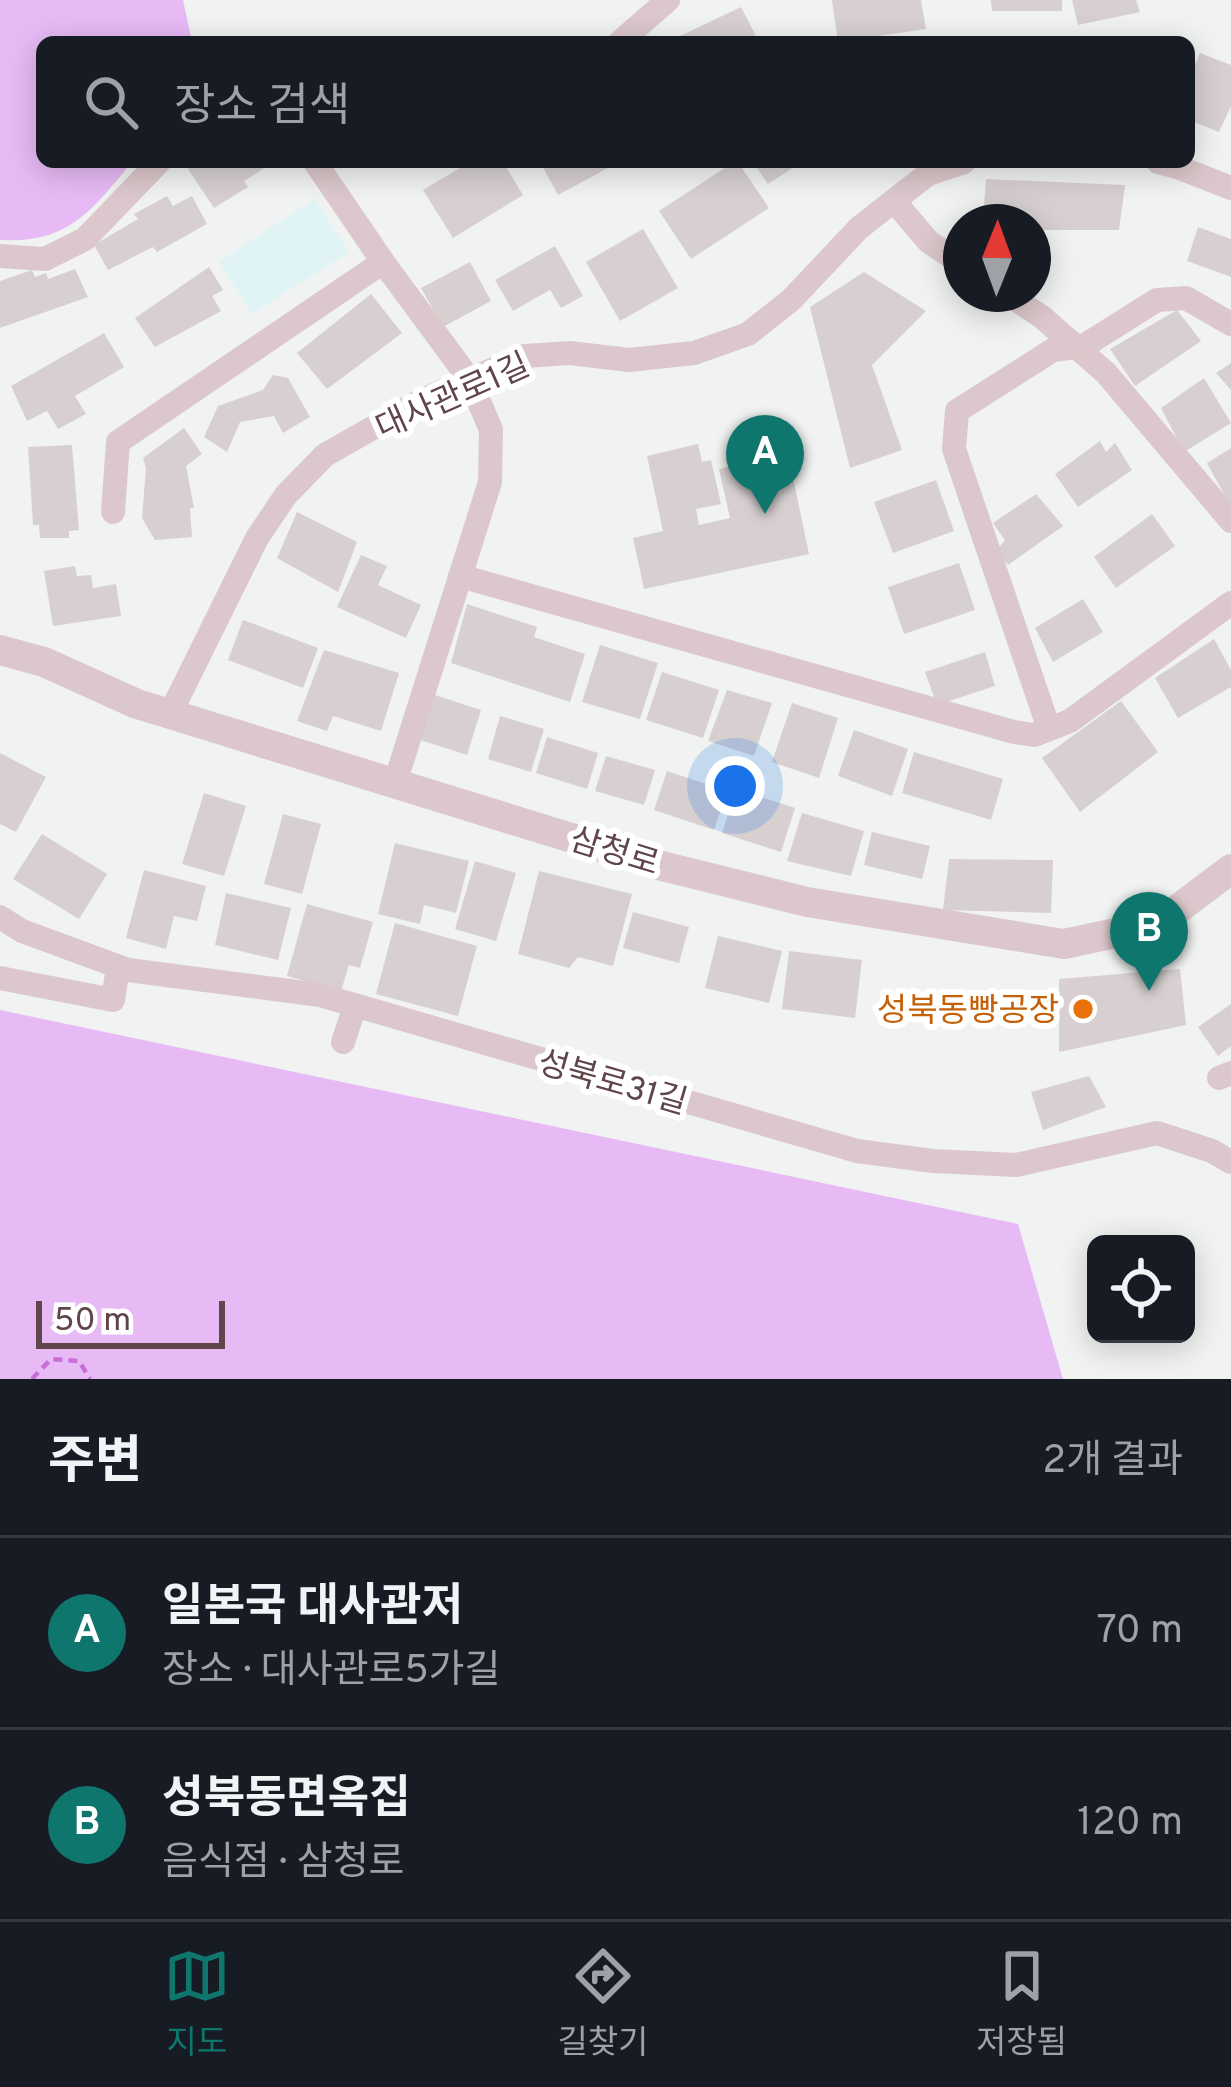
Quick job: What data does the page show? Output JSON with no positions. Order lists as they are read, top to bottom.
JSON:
{
  "streets": {
    "street": ["대사관로1길", "삼청로", "성북로31길"]
  },
  "crossings": [
    ["대사관로1길", "삼청로"]
  ],
  "places": ["성북동빵공장"],
  "scale_bar": "50 m",
  "north": "top",
  "page": {
    "search": "장소 검색",
    "pins": ["A", "B"],
    "scale": "50 m",
    "heading": ["주변", "2개 결과"],
    "list": [
      {
        "mark": "A",
        "name": "일본국 대사관저",
        "note": "장소 · 대사관로5가길",
        "value": "70 m"
      },
      {
        "mark": "B",
        "name": "성북동면옥집",
        "note": "음식점 · 삼청로",
        "value": "120 m"
      }
    ],
    "nav": ["지도", "길찾기", "저장됨"]
  }
}
